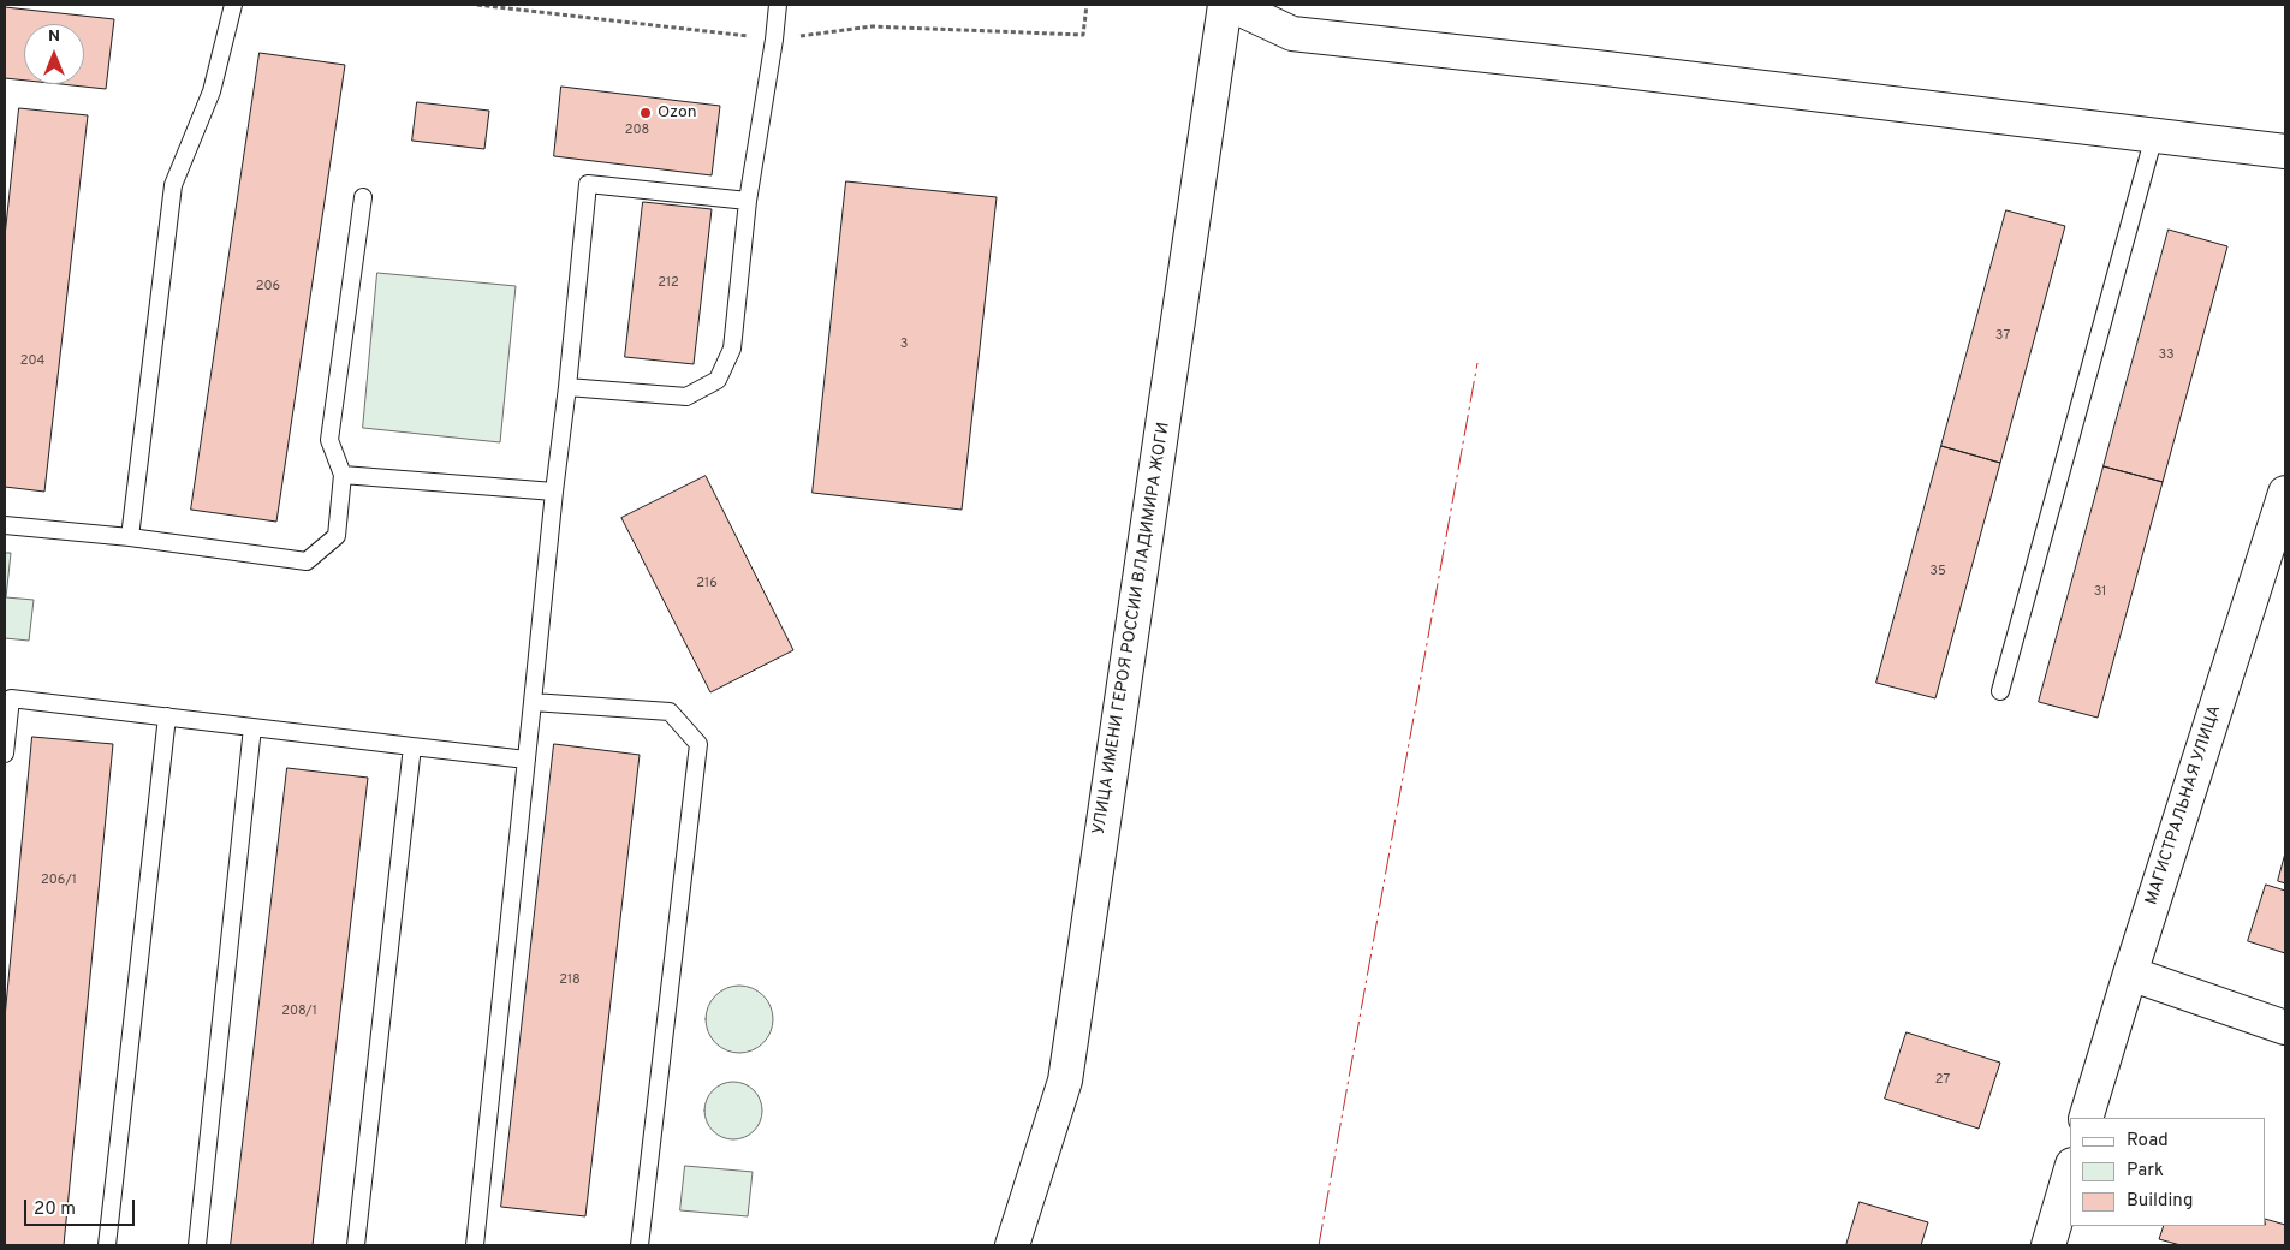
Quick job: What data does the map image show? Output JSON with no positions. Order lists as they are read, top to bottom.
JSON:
{
  "streets": {
    "street": ["УЛИЦА ИМЕНИ ГЕРОЯ РОССИИ ВЛАДИМИРА ЖОГИ", "МАГИСТРАЛЬНАЯ УЛИЦА"]
  },
  "places": ["Ozon"],
  "house_numbers": [
    "208",
    "212",
    "206",
    "37",
    "3",
    "33",
    "204",
    "35",
    "216",
    "31",
    "206/1",
    "218",
    "208/1",
    "27"
  ],
  "legend": ["Road", "Park", "Building"],
  "scale_bar": "20 m",
  "north": "top"
}
